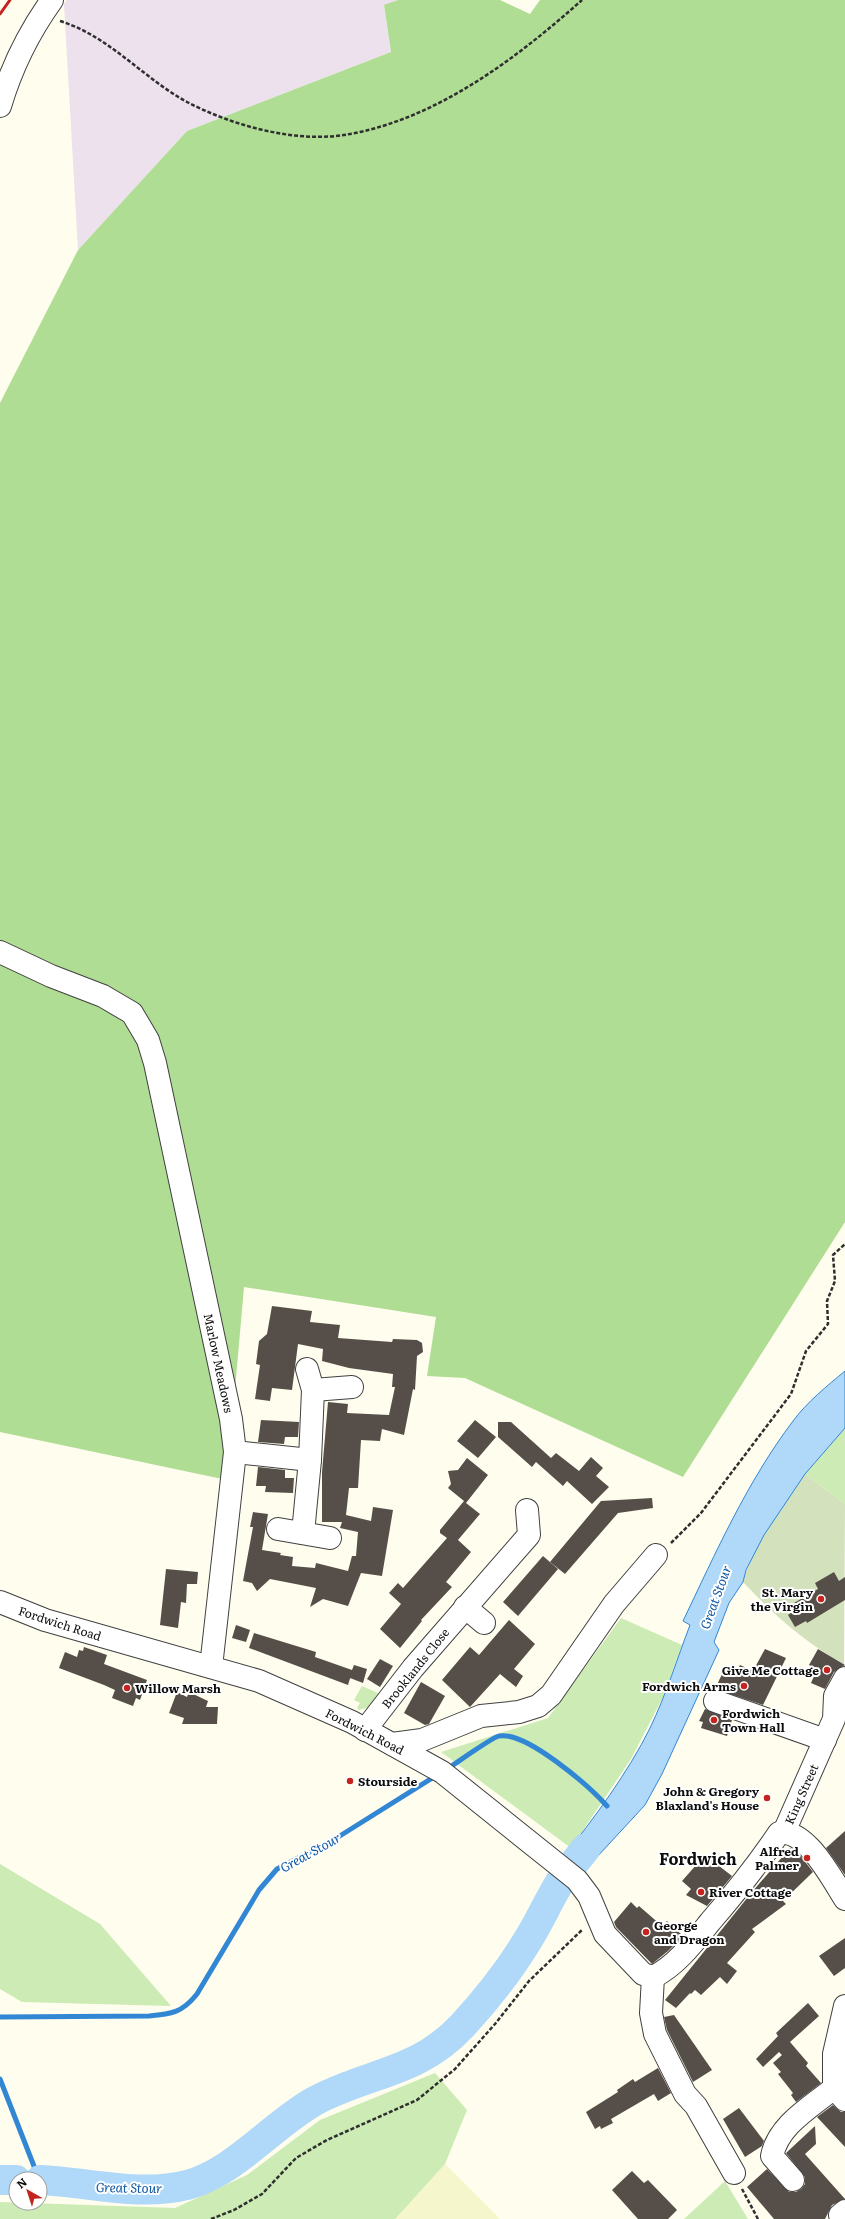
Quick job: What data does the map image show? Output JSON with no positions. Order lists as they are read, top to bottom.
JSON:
{
  "streets": {
    "street": [
      "Marlow Meadows",
      "Fordwich Road",
      "Brooklands Close",
      "King Street"
    ]
  },
  "crossings": [
    ["Marlow Meadows", "Fordwich Road"],
    ["Fordwich Road", "Brooklands Close"],
    ["Fordwich Road", "King Street"]
  ],
  "districts": ["Fordwich"],
  "water": ["Great Stour"],
  "places": [
    "St. Mary the Virgin",
    "Give Me Cottage",
    "Fordwich Arms",
    "Willow Marsh",
    "Fordwich Town Hall",
    "Stourside",
    "John & Gregory Blaxland's House",
    "Alfred Palmer",
    "River Cottage",
    "George and Dragon"
  ],
  "north": "top left"
}
